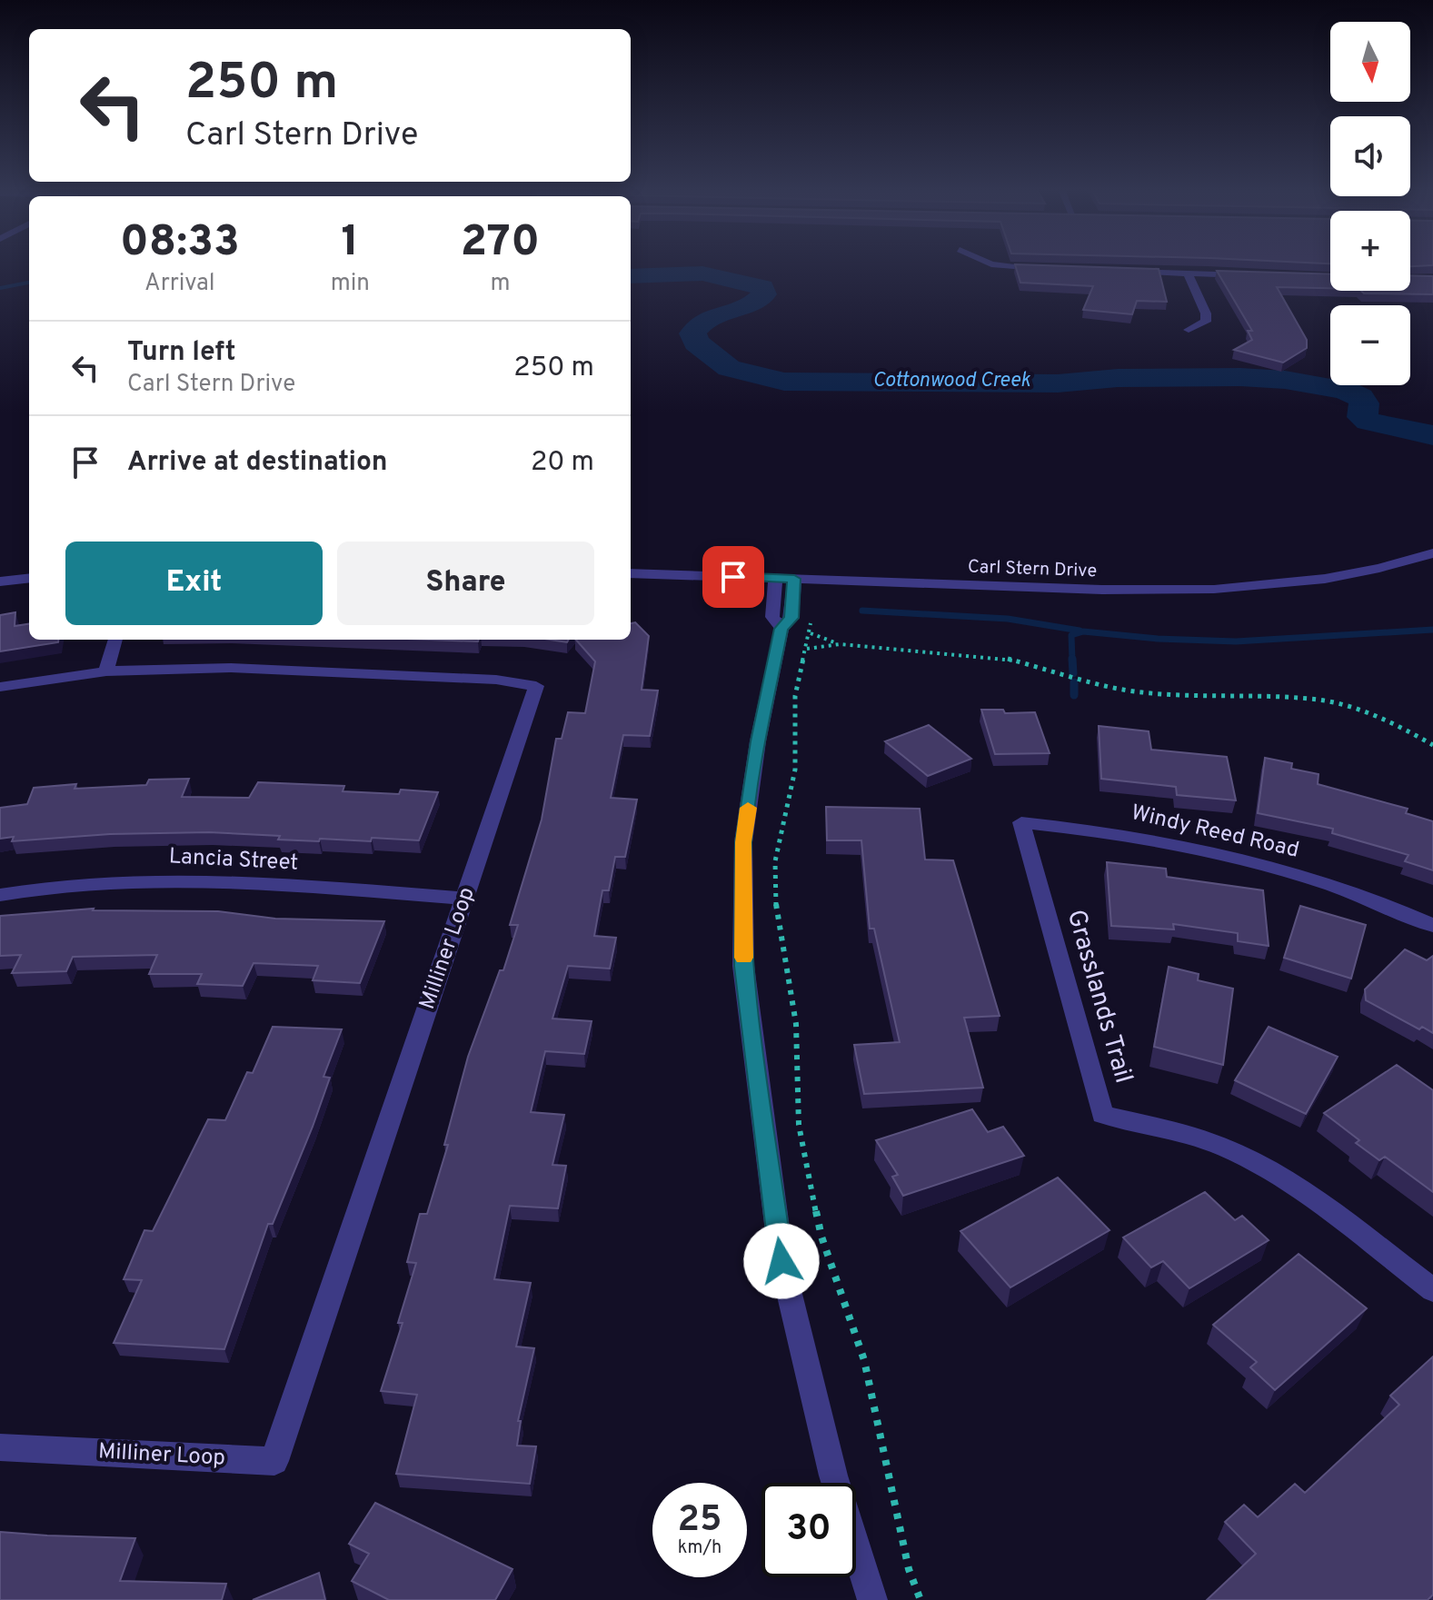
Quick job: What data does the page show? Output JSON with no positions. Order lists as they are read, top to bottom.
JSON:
{
  "streets": {
    "street": [
      "Carl Stern Drive",
      "Windy Reed Road",
      "Lancia Street",
      "Milliner Loop",
      "Grasslands Trail"
    ]
  },
  "crossings": [
    ["Windy Reed Road", "Grasslands Trail"],
    ["Lancia Street", "Milliner Loop"]
  ],
  "water": ["Cottonwood Creek"],
  "north": "bottom",
  "page": {
    "map_buttons": ["+", "−"],
    "turn": ["250 m", "Carl Stern Drive"],
    "eta": [
      "08:33",
      "Arrival",
      "1",
      "min",
      "270",
      "m"
    ],
    "list": [
      {
        "name": "Turn left",
        "note": "Carl Stern Drive",
        "value": "250 m"
      },
      {
        "name": "Arrive at destination",
        "value": "20 m"
      }
    ],
    "buttons": ["Exit", "Share"],
    "speed": "25 km/h",
    "limit": "30"
  }
}
